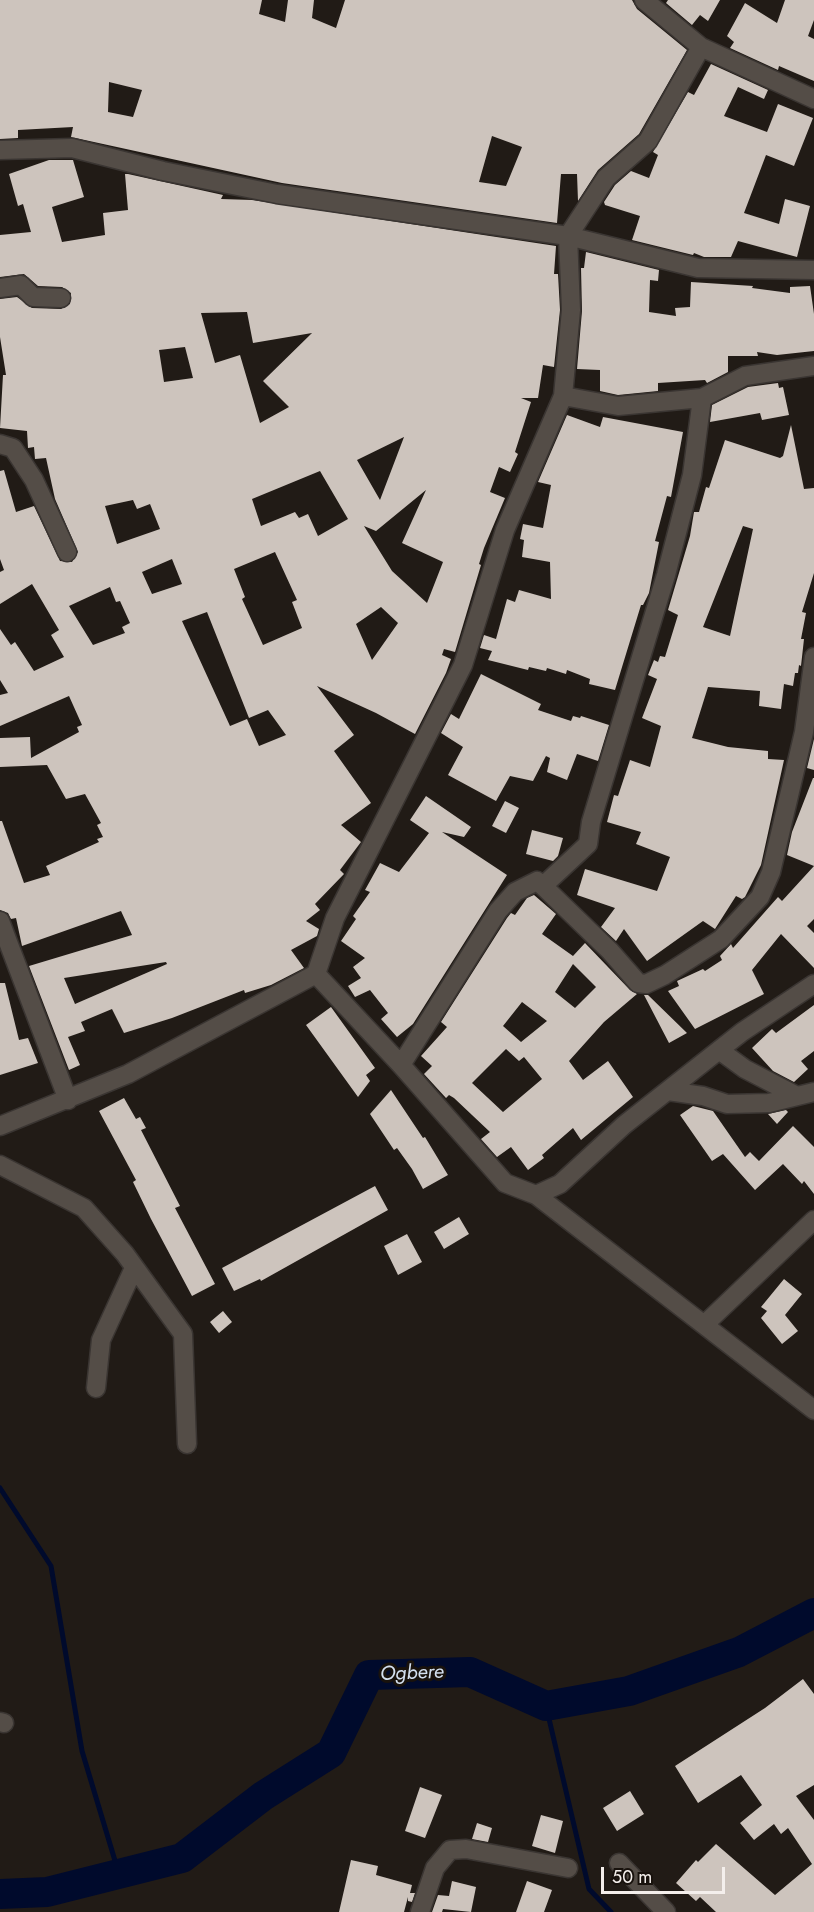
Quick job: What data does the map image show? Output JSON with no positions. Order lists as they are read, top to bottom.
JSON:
{
  "water": ["Ogbere"],
  "scale_bar": "50 m"
}
